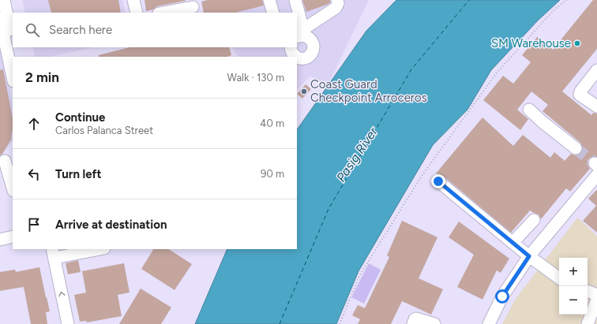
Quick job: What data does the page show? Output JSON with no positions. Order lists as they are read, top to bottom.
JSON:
{
  "water": ["Pasig River"],
  "places": ["SM Warehouse", "Coast Guard Checkpoint Arroceros"],
  "page": {
    "search": "Search here",
    "heading": ["2 min", "Walk · 130 m"],
    "list": [
      ["Continue", "Carlos Palanca Street", "40 m"],
      ["Turn left", "90 m"],
      "Arrive at destination"
    ],
    "map_buttons": ["+", "−"]
  }
}
